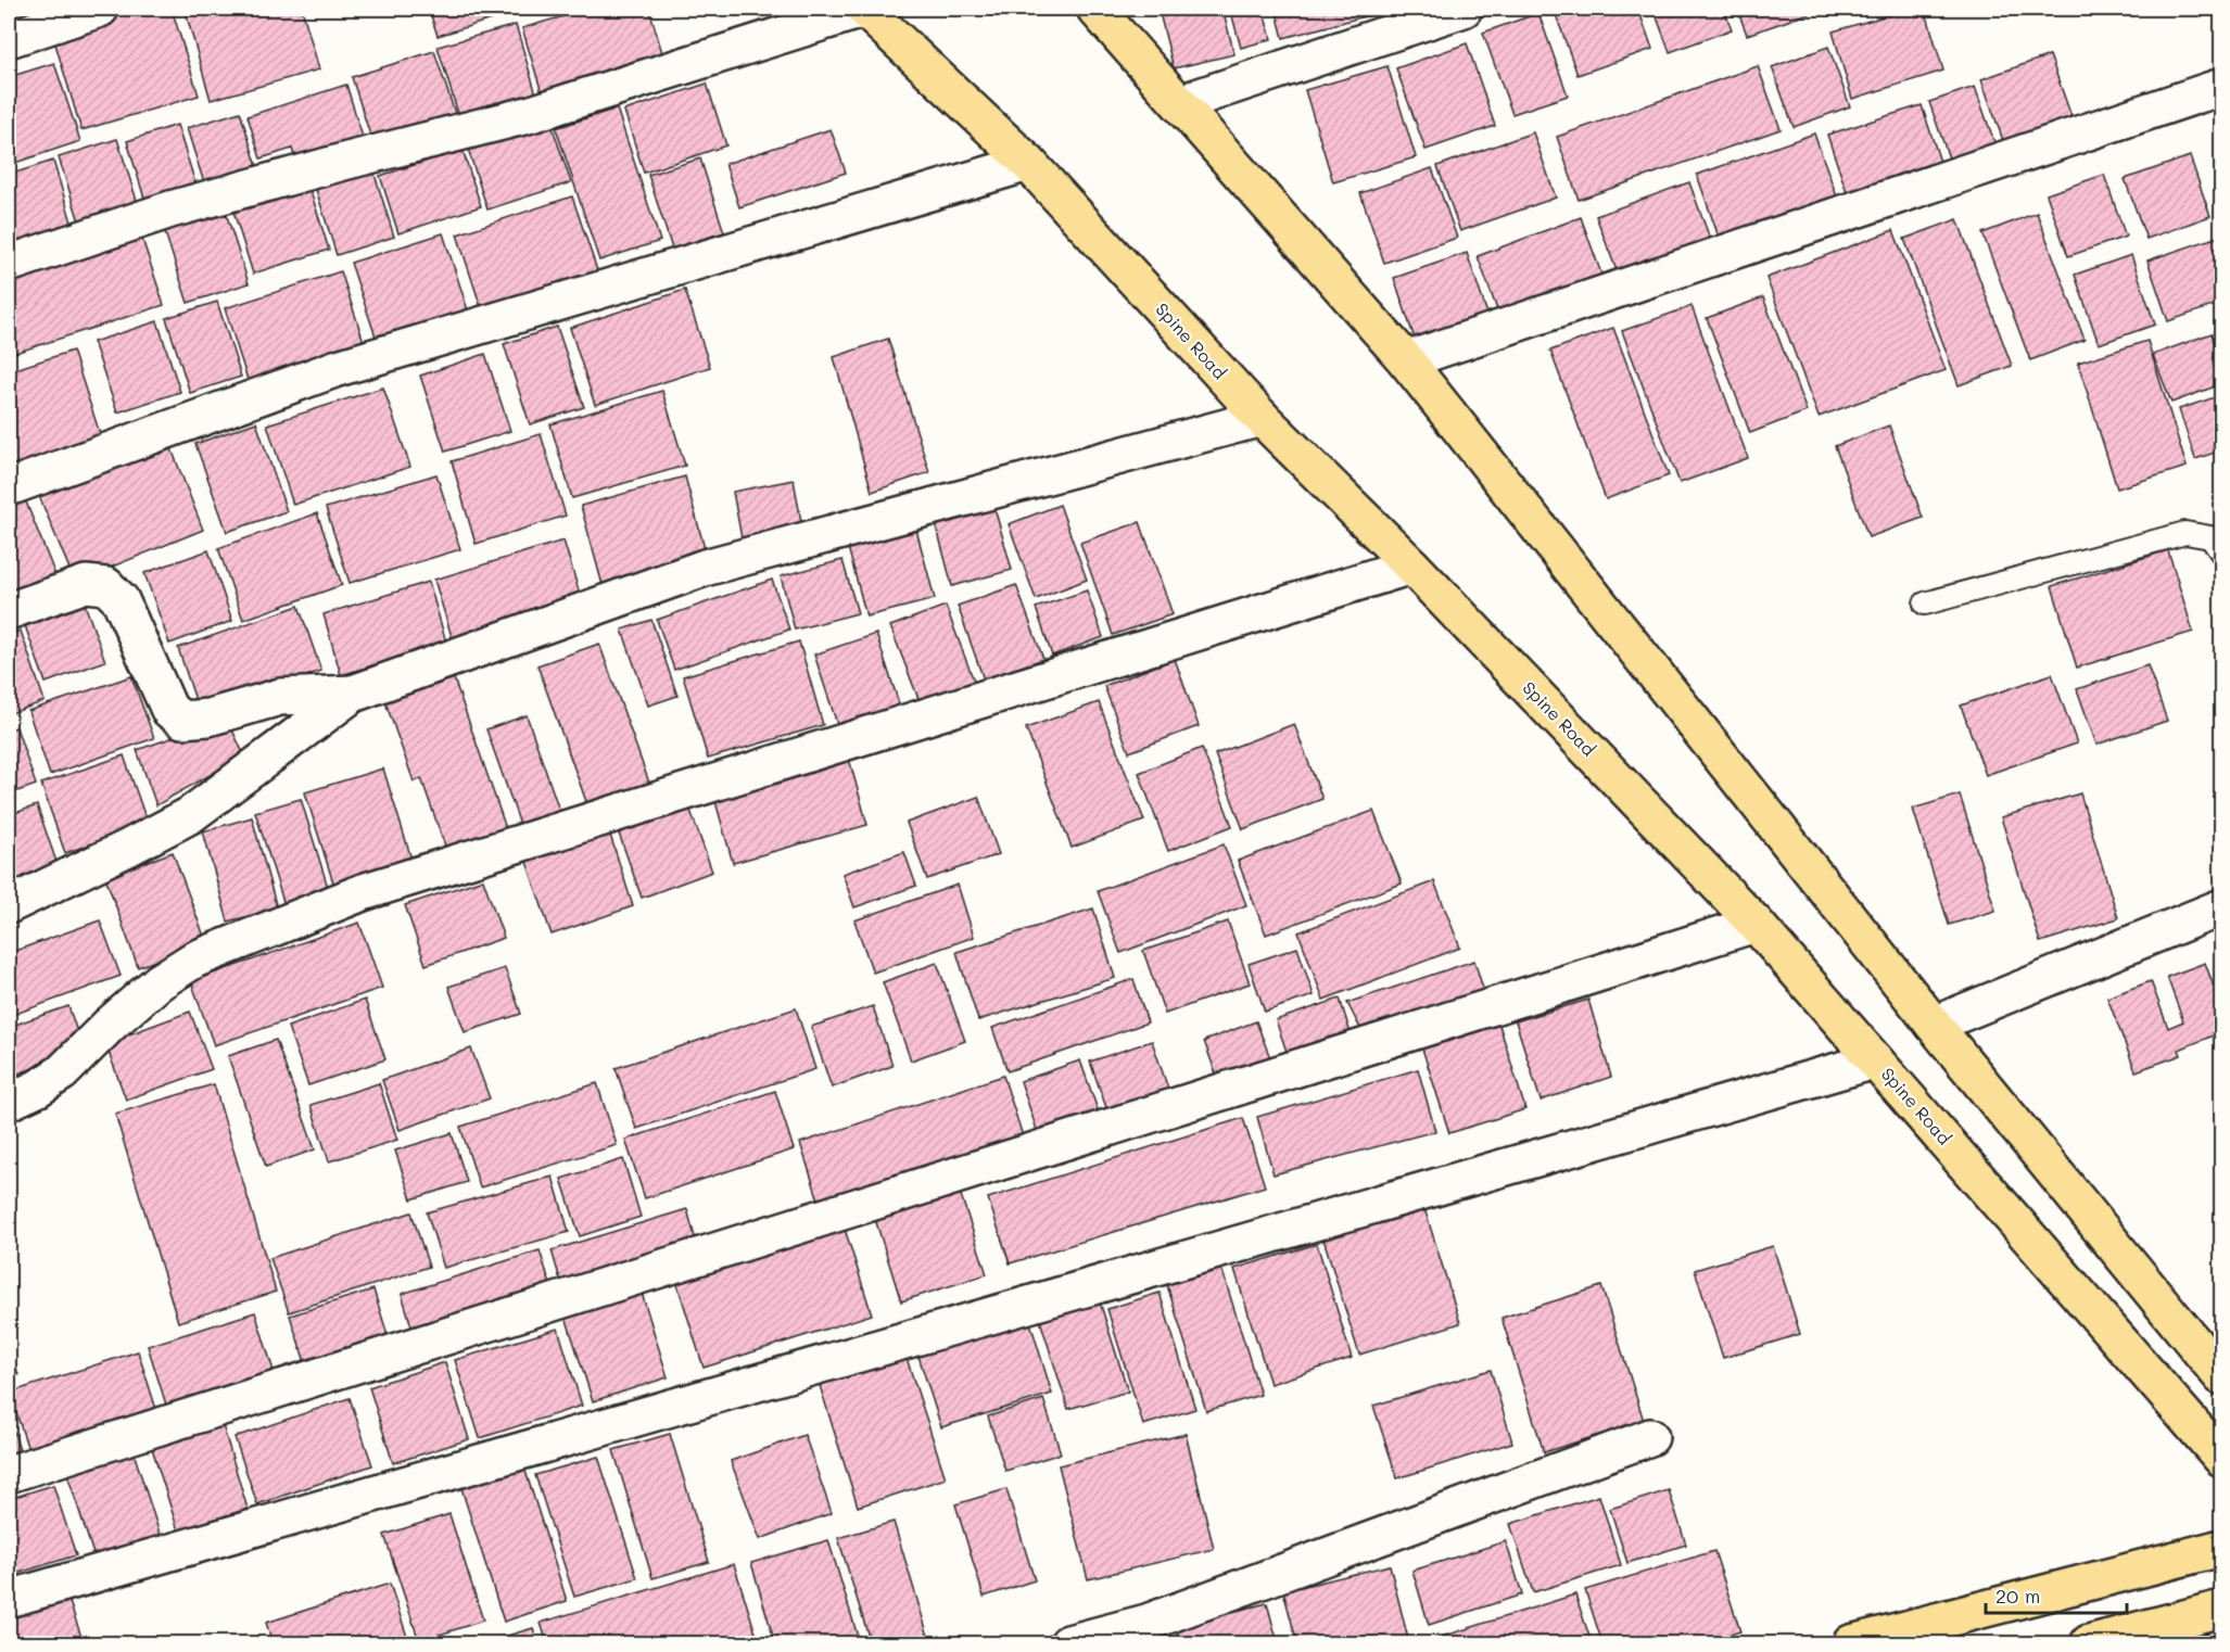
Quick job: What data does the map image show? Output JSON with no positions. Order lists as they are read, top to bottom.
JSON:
{
  "streets": {
    "main road": ["Spine Road"]
  },
  "scale_bar": "20 m"
}
